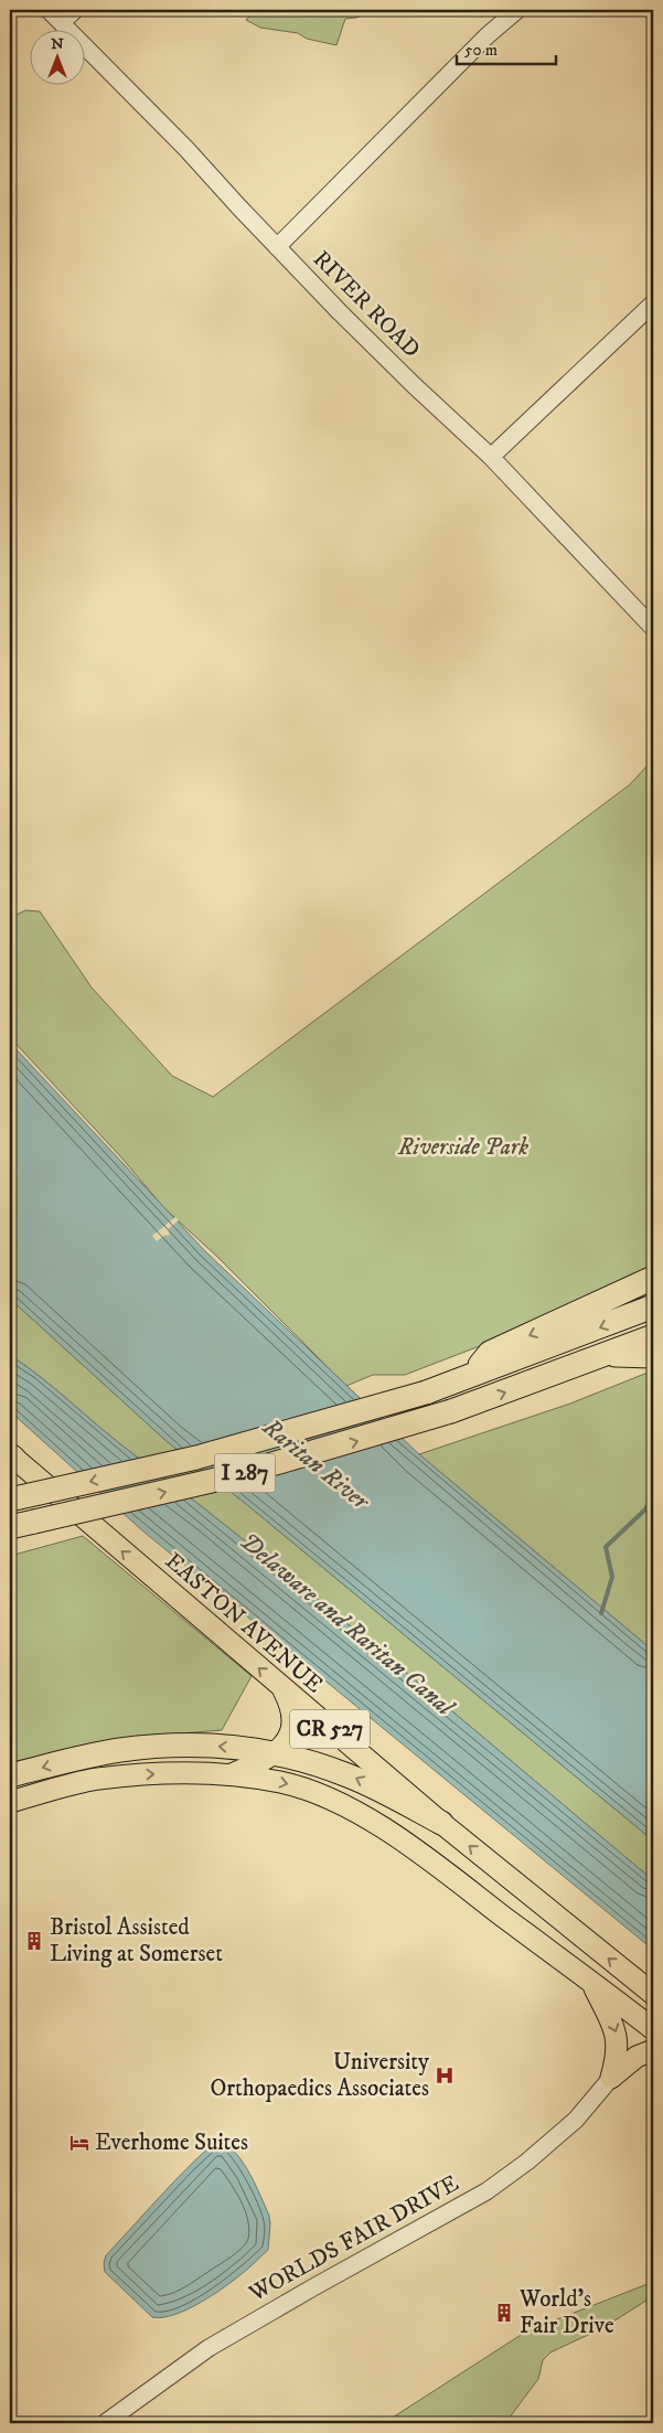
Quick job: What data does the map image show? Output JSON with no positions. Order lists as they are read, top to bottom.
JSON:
{
  "streets": {
    "highway": ["I 287"],
    "main road": ["EASTON AVENUE", "CR 527"],
    "street": ["RIVER ROAD", "WORLDS FAIR DRIVE"]
  },
  "water": ["Raritan River", "Delaware and Raritan Canal"],
  "parks": ["Riverside Park"],
  "places": {
    "building": ["Bristol Assisted Living at Somerset", "World's Fair Drive"],
    "hospital": ["University Orthopaedics Associates"],
    "hotel": ["Everhome Suites"]
  },
  "scale_bar": "50 m",
  "north": "top"
}
